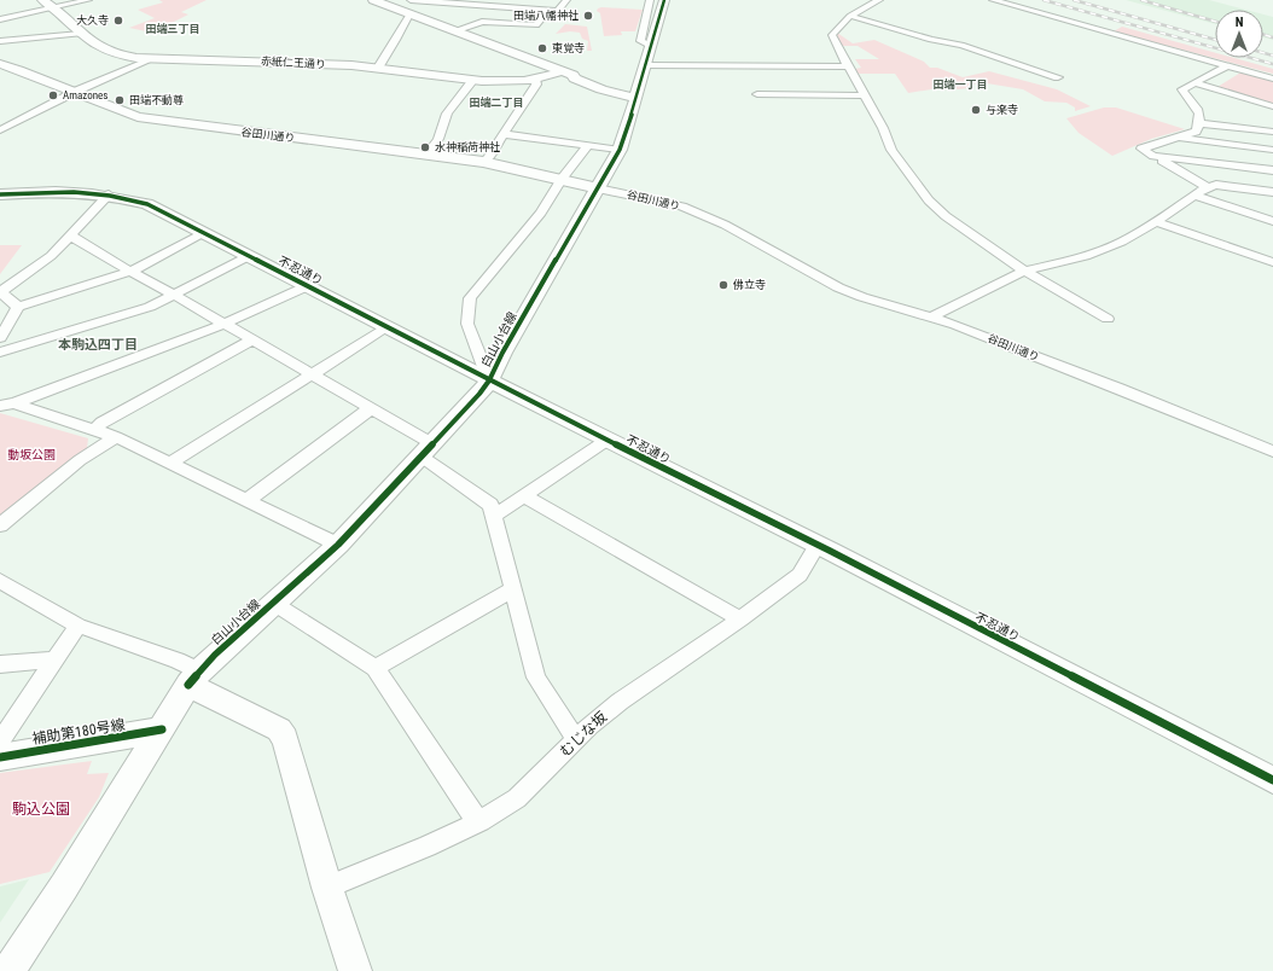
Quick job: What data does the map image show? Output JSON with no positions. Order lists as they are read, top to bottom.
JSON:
{
  "streets": {
    "main road": [
      "赤紙仁王通り",
      "谷田川通り",
      "不忍通り",
      "白山小台線",
      "補助第180号線"
    ],
    "street": ["むじな坂"]
  },
  "crossings": [
    ["谷田川通り", "白山小台線"],
    ["不忍通り", "白山小台線"],
    ["不忍通り", "むじな坂"],
    ["白山小台線", "補助第180号線"]
  ],
  "districts": [
    "田端三丁目",
    "田端一丁目",
    "田端二丁目",
    "本駒込四丁目"
  ],
  "parks": ["動坂公園", "駒込公園"],
  "places": [
    "田端八幡神社",
    "大久寺",
    "東覚寺",
    "Amazones",
    "田端不動尊",
    "与楽寺",
    "水神稲荷神社",
    "佛立寺"
  ],
  "north": "top"
}
